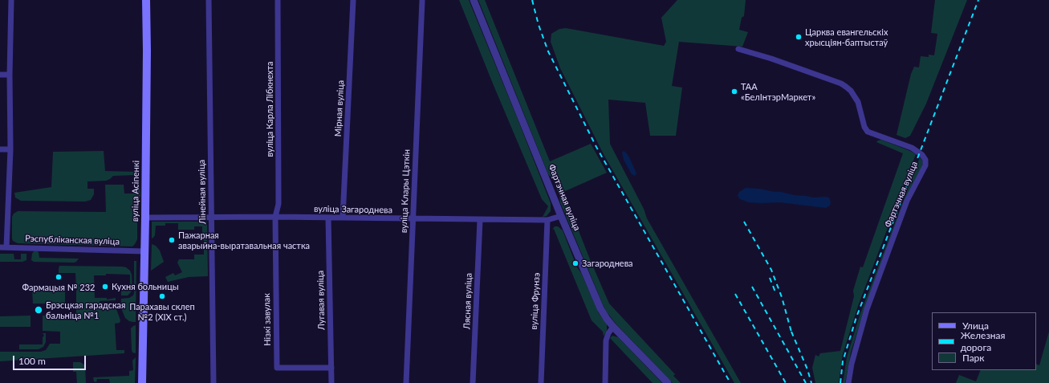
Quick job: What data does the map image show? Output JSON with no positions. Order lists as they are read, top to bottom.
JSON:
{
  "streets": {
    "main road": ["вуліца Асіпенкі"],
    "street": [
      "Мірная вуліца",
      "вуліца Карла Лібкнехта",
      "вуліца Клары Цэткін",
      "Лінейная вуліца",
      "Фартэчная вуліца",
      "вуліца Загароднева",
      "Рэспубліканская вуліца",
      "Лугавая вуліца",
      "Лясная вуліца",
      "вуліца Фрунзэ",
      "Нізкі завулак"
    ]
  },
  "crossings": [
    ["Мірная вуліца", "вуліца Загароднева"],
    ["вуліца Карла Лібкнехта", "вуліца Загароднева"],
    ["вуліца Карла Лібкнехта", "Нізкі завулак"],
    ["вуліца Асіпенкі", "вуліца Загароднева"],
    ["вуліца Асіпенкі", "Рэспубліканская вуліца"],
    ["вуліца Клары Цэткін", "вуліца Загароднева"],
    ["Лінейная вуліца", "вуліца Загароднева"],
    ["Фартэчная вуліца", "вуліца Загароднева"],
    ["вуліца Загароднева", "Лугавая вуліца"],
    ["вуліца Загароднева", "Лясная вуліца"],
    ["вуліца Загароднева", "вуліца Фрунзэ"],
    ["вуліца Загароднева", "Нізкі завулак"],
    ["Лугавая вуліца", "Нізкі завулак"]
  ],
  "places": [
    "Царква евангельскіх хрысціян-баптыстаў",
    "ТАА «БелІнтэрМаркет»",
    "Пажарная аварыйна-выратавальная частка",
    "Загароднева",
    "Фармацыя № 232",
    "Кухня больницы",
    "Парахавы склеп №2 (XIX ст.)",
    "Брэсцкая гарадская бальніца №1"
  ],
  "legend": ["Улица", "Железная дорога", "Парк"],
  "scale_bar": "100 m"
}
